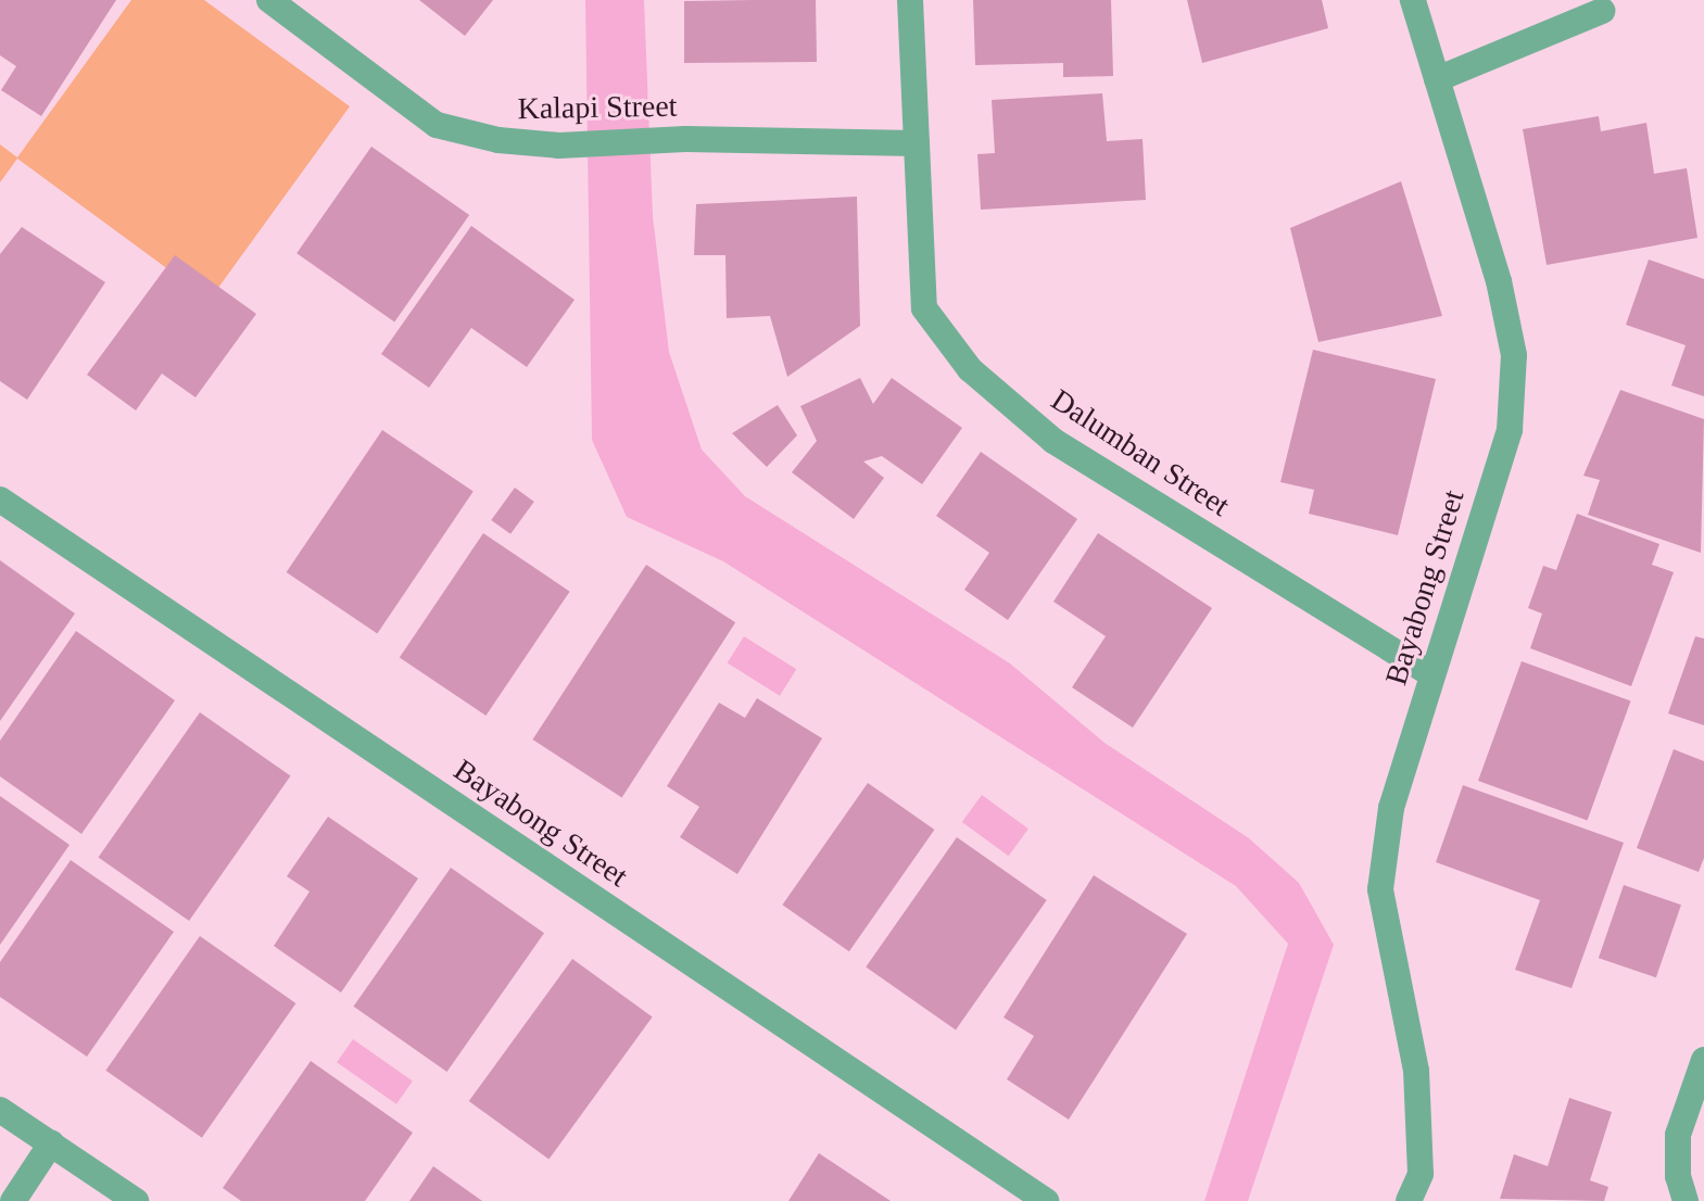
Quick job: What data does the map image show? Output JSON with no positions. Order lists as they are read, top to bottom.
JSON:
{
  "streets": {
    "street": ["Kalapi Street", "Dalumban Street", "Bayabong Street"]
  },
  "crossings": [
    ["Kalapi Street", "Dalumban Street"],
    ["Dalumban Street", "Bayabong Street"]
  ]
}
